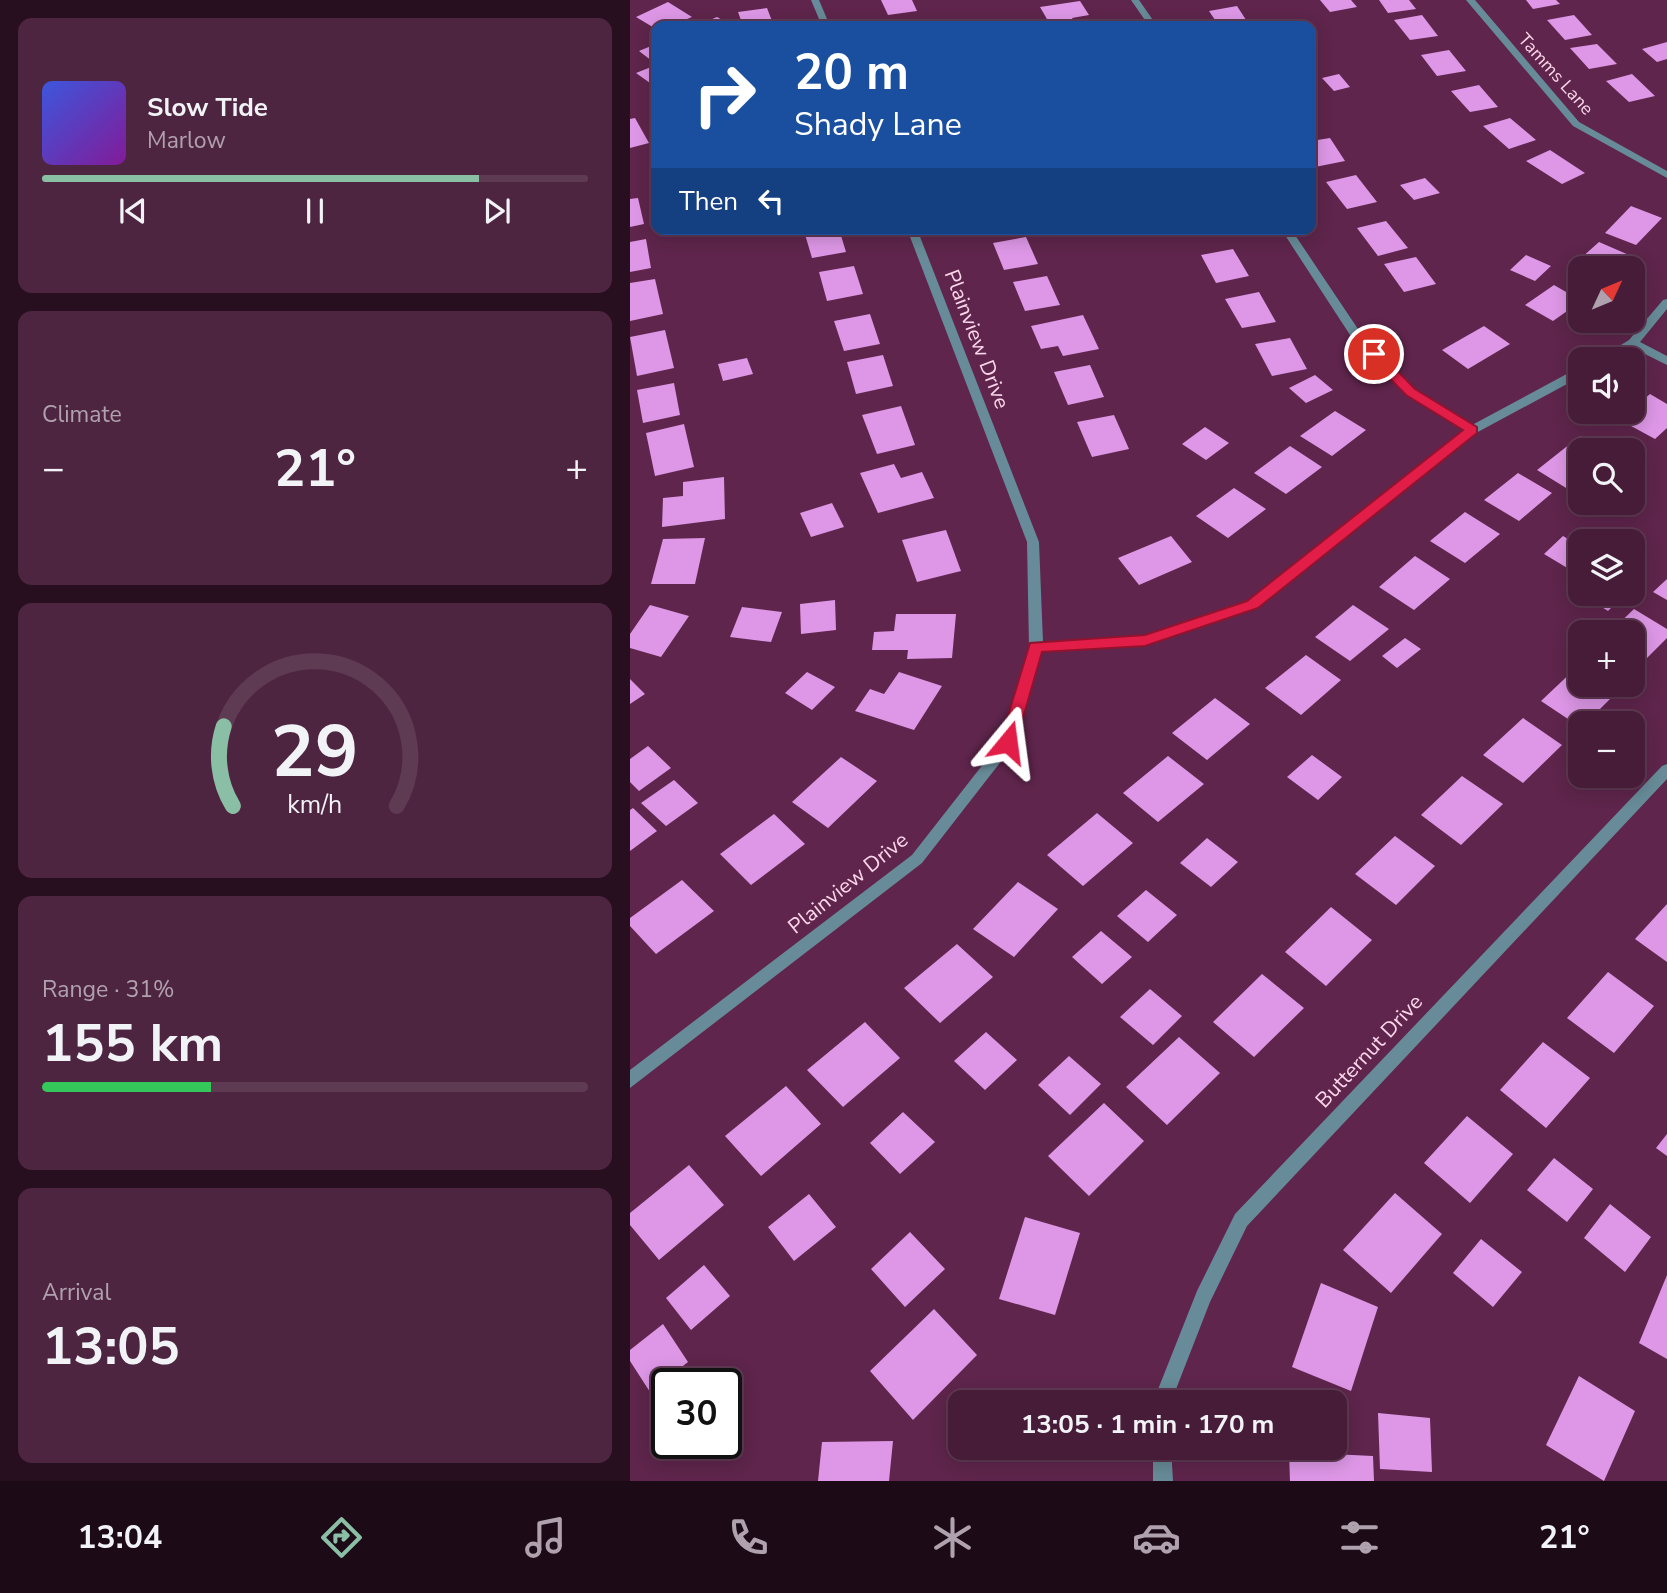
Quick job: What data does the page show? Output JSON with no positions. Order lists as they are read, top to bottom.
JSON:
{
  "streets": {
    "street": ["Tamms Lane", "Plainview Drive", "Butternut Drive"]
  },
  "north": "top right",
  "page": {
    "turn": ["20 m", "Shady Lane"],
    "song": ["Slow Tide", "Marlow"],
    "then": "Then",
    "map_buttons": ["+", "−"],
    "tile": [
      "Climate",
      ["Range · 31%", "155 km"],
      ["Arrival", "13:05"]
    ],
    "heat": ["−", "21°", "+"],
    "limit": "30",
    "trip": "13:05 · 1 min · 170 m",
    "tabs": ["13:04", "21°"],
    "gauge": ["29", "km/h"]
  }
}
